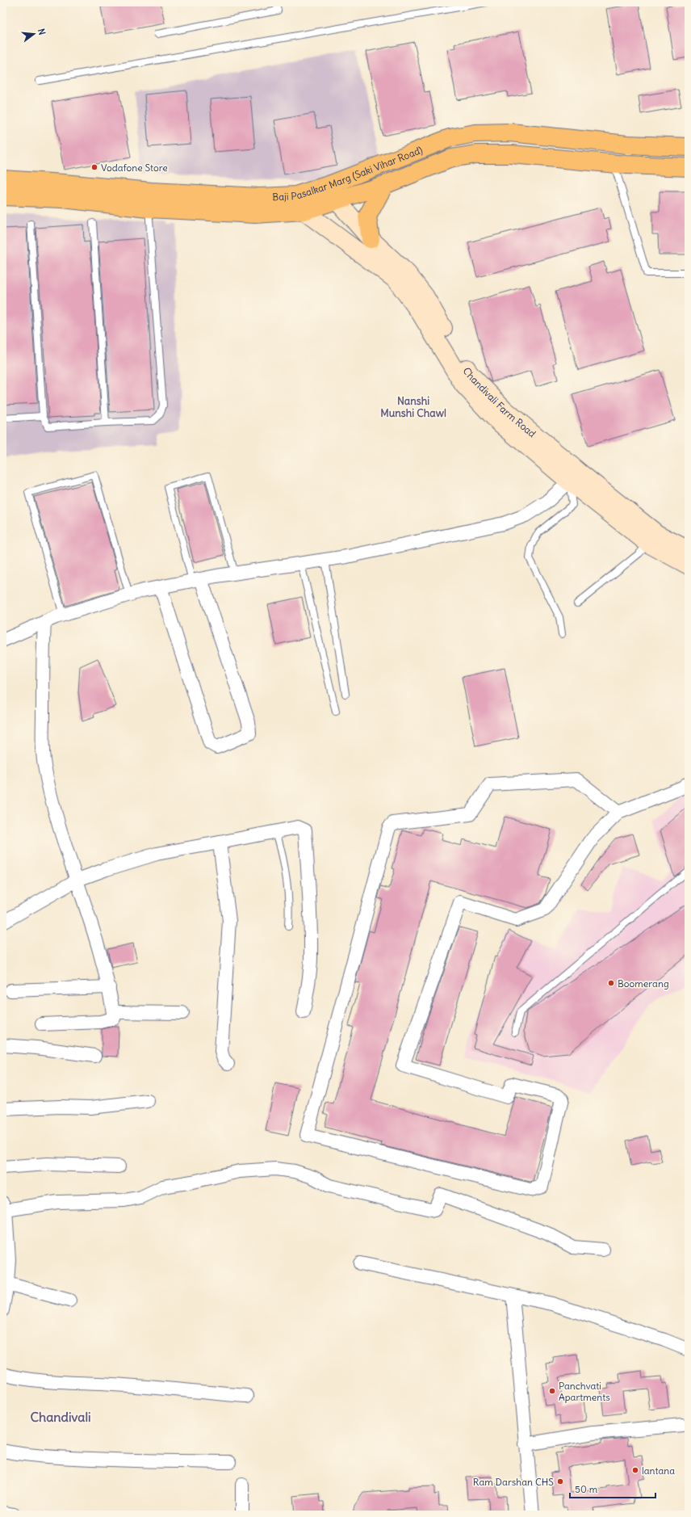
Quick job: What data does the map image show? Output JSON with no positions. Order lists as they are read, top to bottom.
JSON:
{
  "streets": {
    "main road": ["Baji Pasalkar Marg (Saki Vihar Road)"]
  },
  "districts": ["Nanshi Munshi Chawl", "Chandivali"],
  "places": [
    "Vodafone Store",
    "Boomerang",
    "Panchvati Apartments",
    "lantana",
    "Ram Darshan CHS"
  ],
  "scale_bar": "50 m",
  "north": "right"
}
